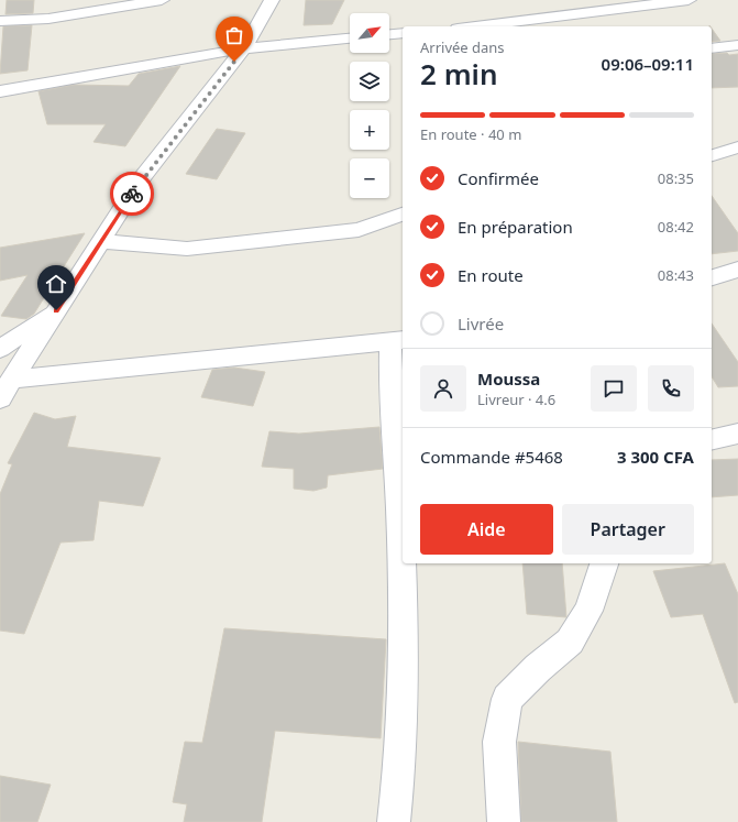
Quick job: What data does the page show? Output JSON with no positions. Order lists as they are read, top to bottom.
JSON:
{
  "north": "top right",
  "page": {
    "map_buttons": ["+", "−"],
    "heading": ["2 min", "Arrivée dans", "09:06–09:11"],
    "panel": [
      "Moussa",
      "Livreur · 4.6",
      "Commande #5468",
      "3 300 CFA"
    ],
    "bar": "En route · 40 m",
    "list": [
      ["Confirmée", "08:35"],
      ["En préparation", "08:42"],
      ["En route", "08:43"],
      "Livrée"
    ],
    "buttons": ["Aide", "Partager"]
  }
}
